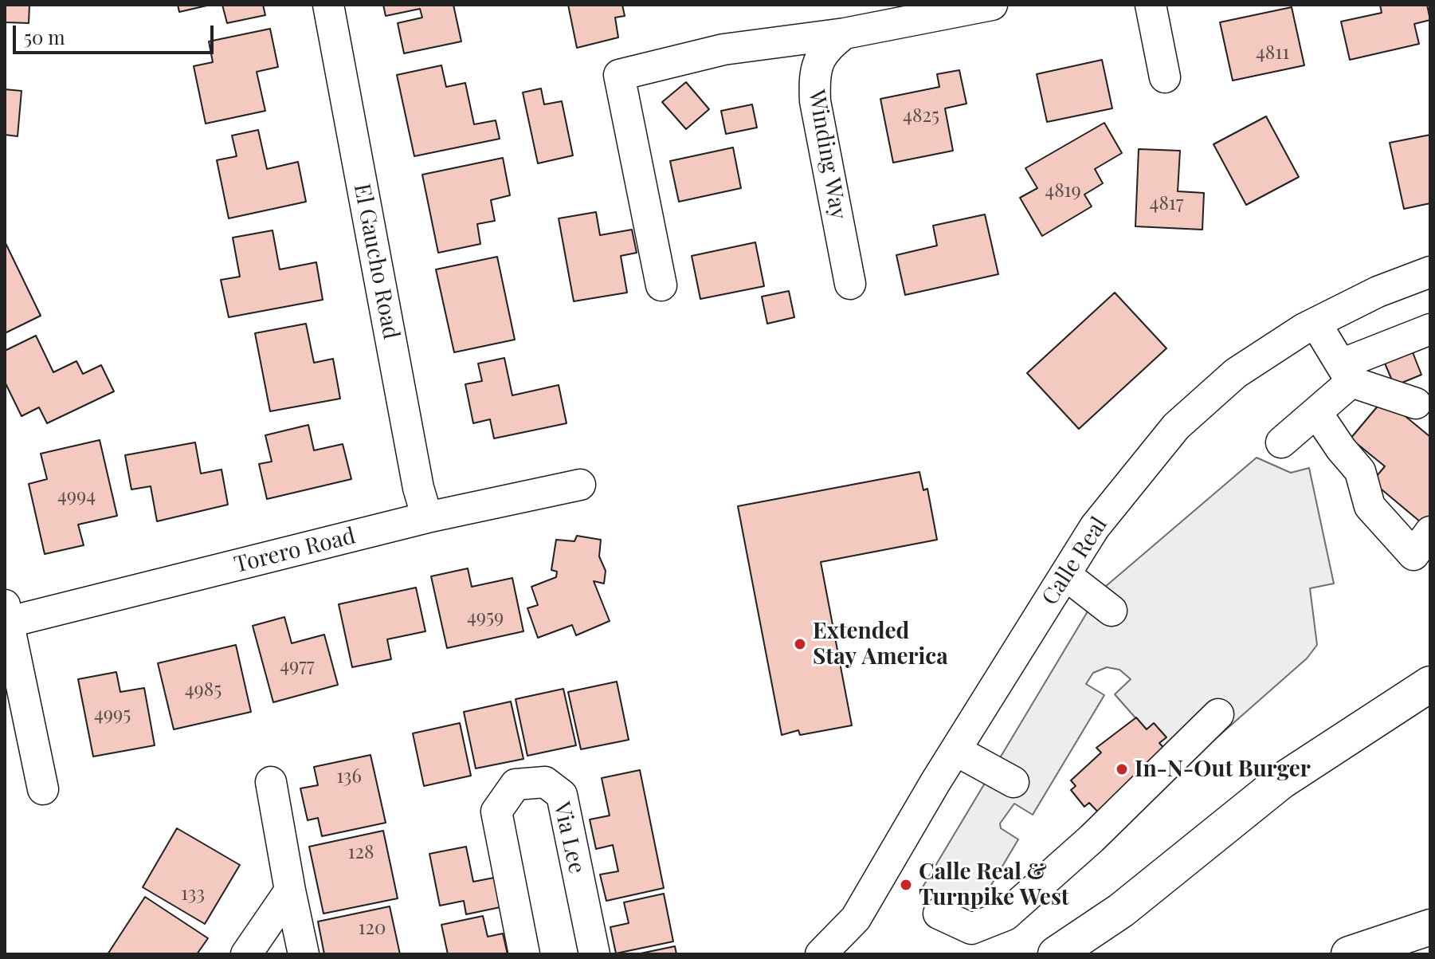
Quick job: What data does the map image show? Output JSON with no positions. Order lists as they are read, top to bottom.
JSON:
{
  "streets": {
    "street": [
      "Winding Way",
      "El Gaucho Road",
      "Torero Road",
      "Calle Real",
      "Via Lee"
    ]
  },
  "crossings": [
    ["El Gaucho Road", "Torero Road"]
  ],
  "places": ["Extended Stay America", "In-N-Out Burger", "Calle Real & Turnpike West"],
  "house_numbers": [
    "4811",
    "4825",
    "4819",
    "4817",
    "4994",
    "4959",
    "4977",
    "4985",
    "4995",
    "136",
    "128",
    "133",
    "120"
  ],
  "scale_bar": "50 m"
}
